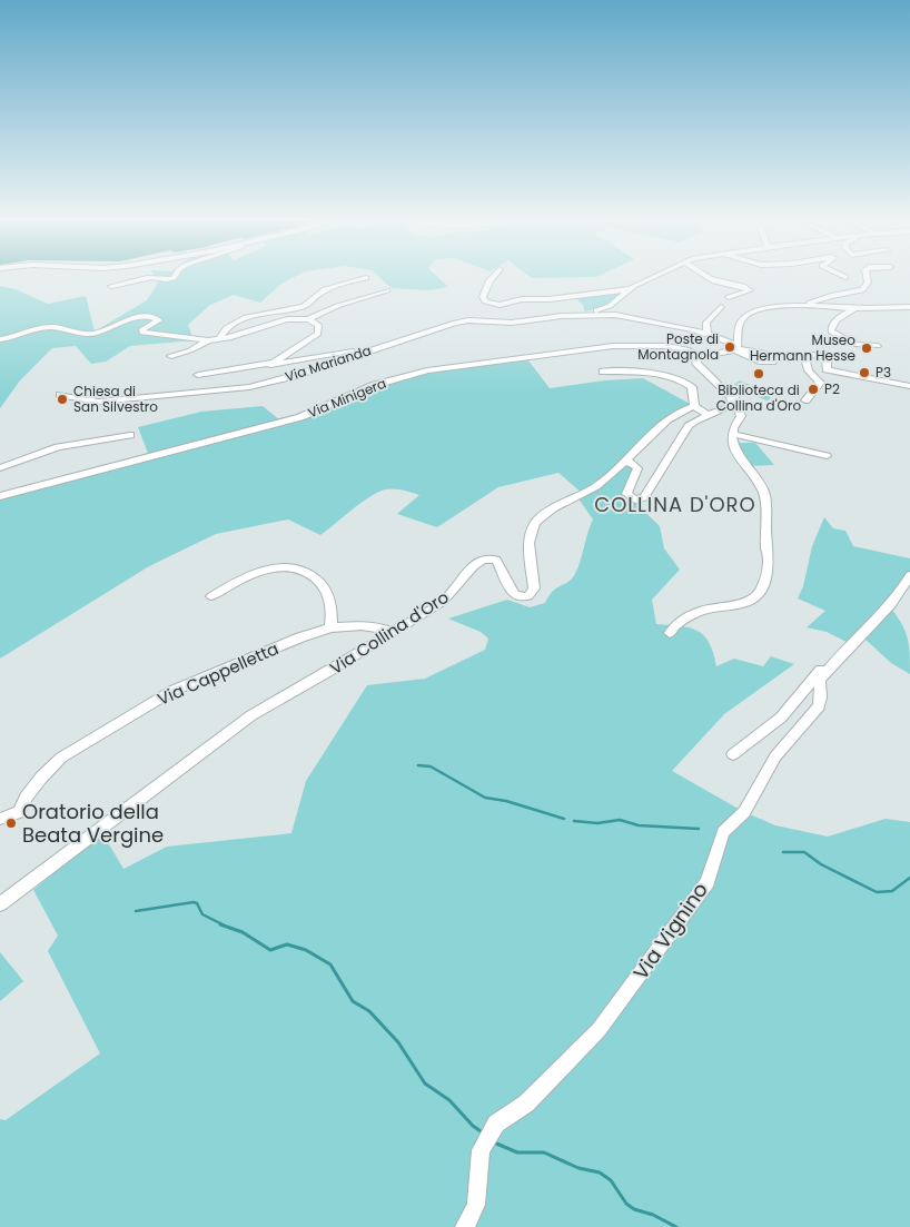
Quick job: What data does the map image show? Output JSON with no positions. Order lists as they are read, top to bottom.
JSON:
{
  "streets": {
    "street": [
      "Via Marianda",
      "Via Minigera",
      "Via Collina d'Oro",
      "Via Cappelletta",
      "Via Vignino"
    ]
  },
  "crossings": [
    ["Via Collina d'Oro", "Via Cappelletta"]
  ],
  "districts": ["COLLINA D'ORO"],
  "places": [
    "Poste di Montagnola",
    "Museo Hermann Hesse",
    "P3",
    "Biblioteca di Collina d'Oro",
    "P2",
    "Chiesa di San Silvestro",
    "Oratorio della Beata Vergine"
  ]
}
